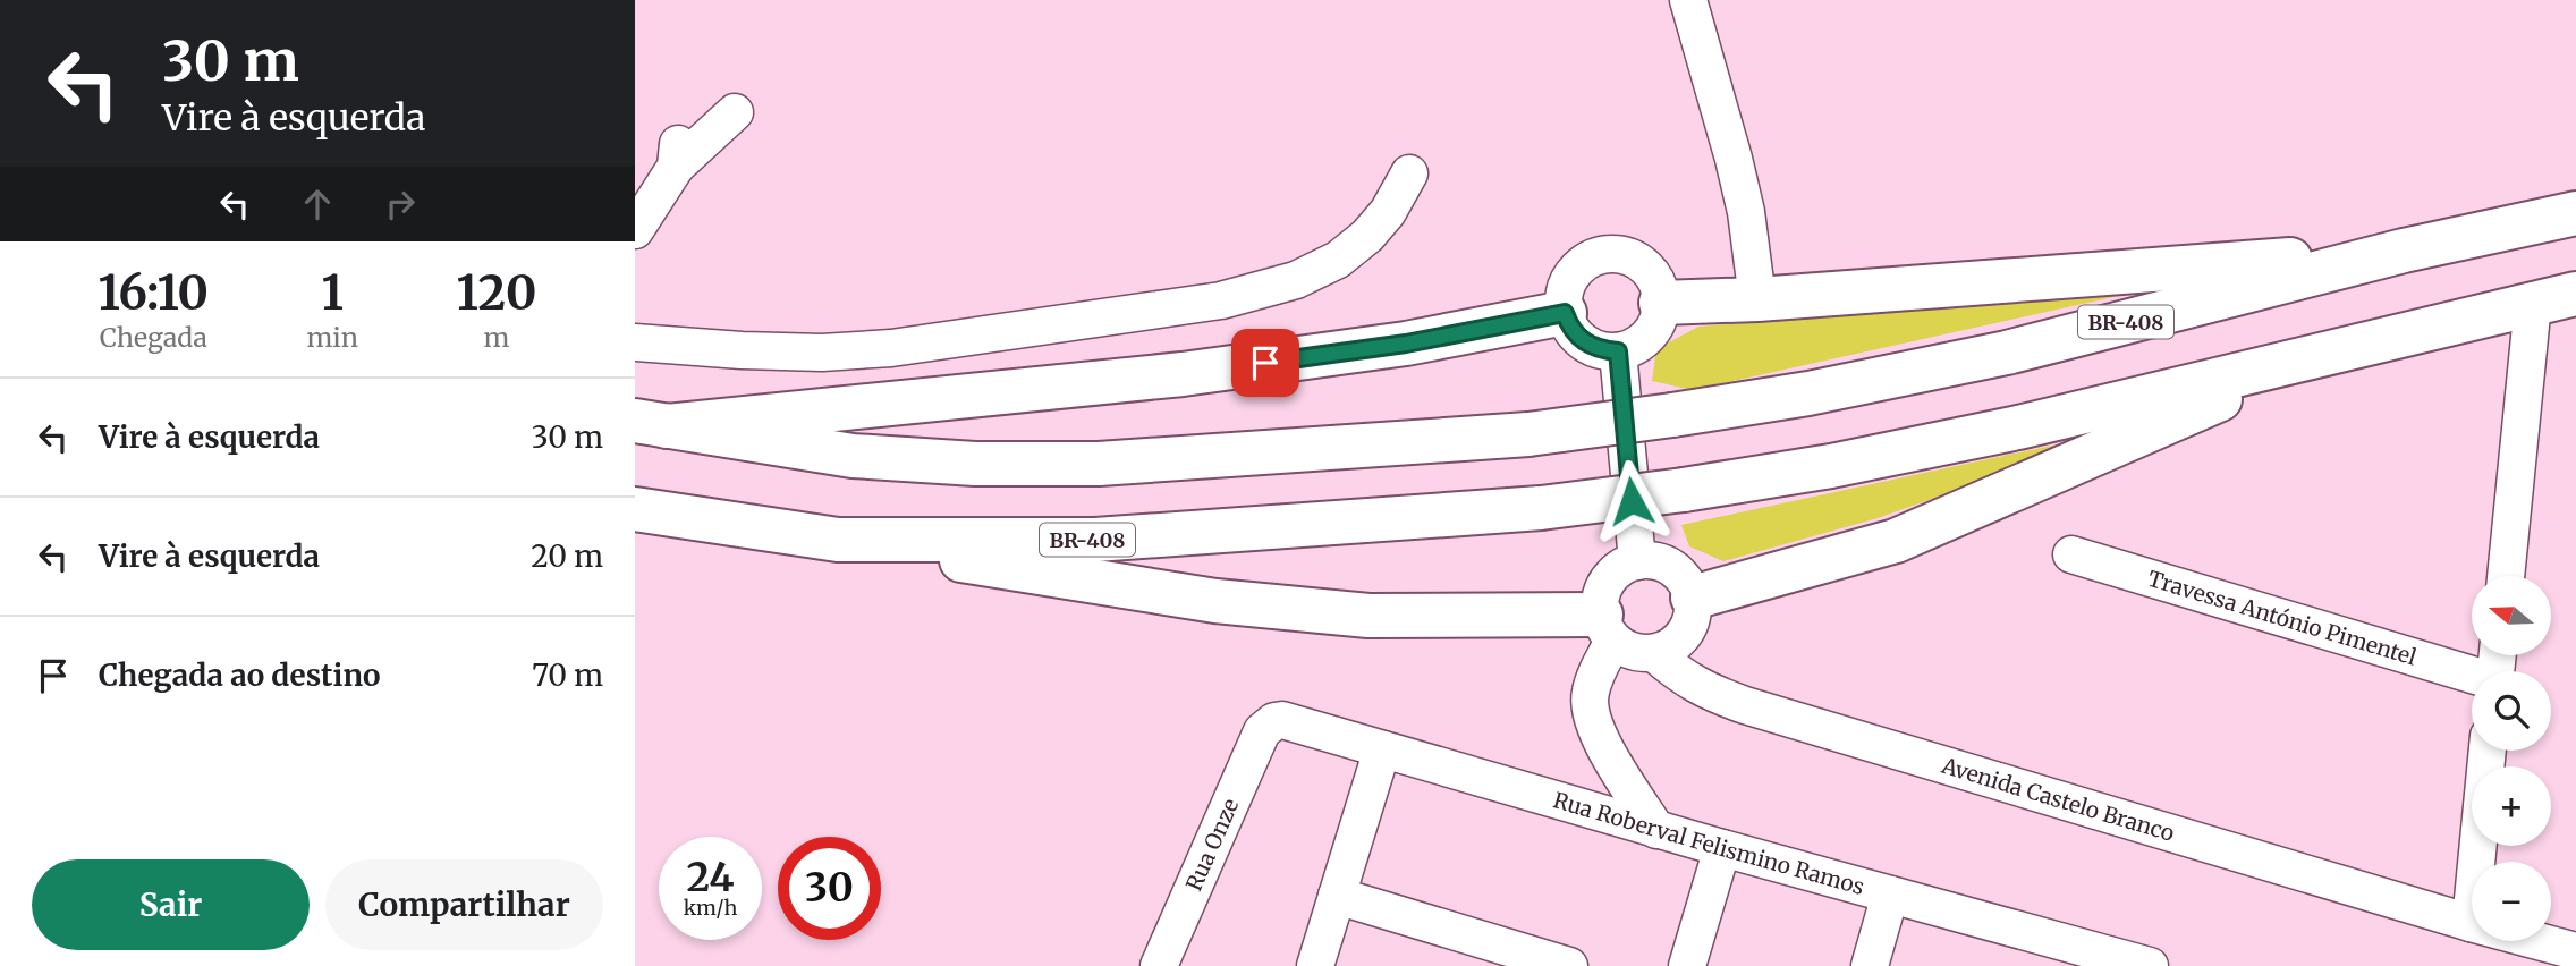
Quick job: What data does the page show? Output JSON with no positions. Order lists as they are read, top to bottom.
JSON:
{
  "streets": {
    "highway": ["BR-408"],
    "street": [
      "Travessa António Pimentel",
      "Avenida Castelo Branco",
      "Rua Onze",
      "Rua Roberval Felismino Ramos"
    ]
  },
  "crossings": [
    ["Rua Onze", "Rua Roberval Felismino Ramos"]
  ],
  "north": "left",
  "page": {
    "turn": ["30 m", "Vire à esquerda"],
    "eta": [
      "16:10",
      "Chegada",
      "1",
      "min",
      "120",
      "m"
    ],
    "list": [
      {
        "name": "Vire à esquerda",
        "value": "30 m"
      },
      {
        "name": "Vire à esquerda",
        "value": "20 m"
      },
      {
        "name": "Chegada ao destino",
        "value": "70 m"
      }
    ],
    "map_buttons": ["+", "−"],
    "speed": "24 km/h",
    "limit": "30",
    "buttons": ["Sair", "Compartilhar"]
  }
}
